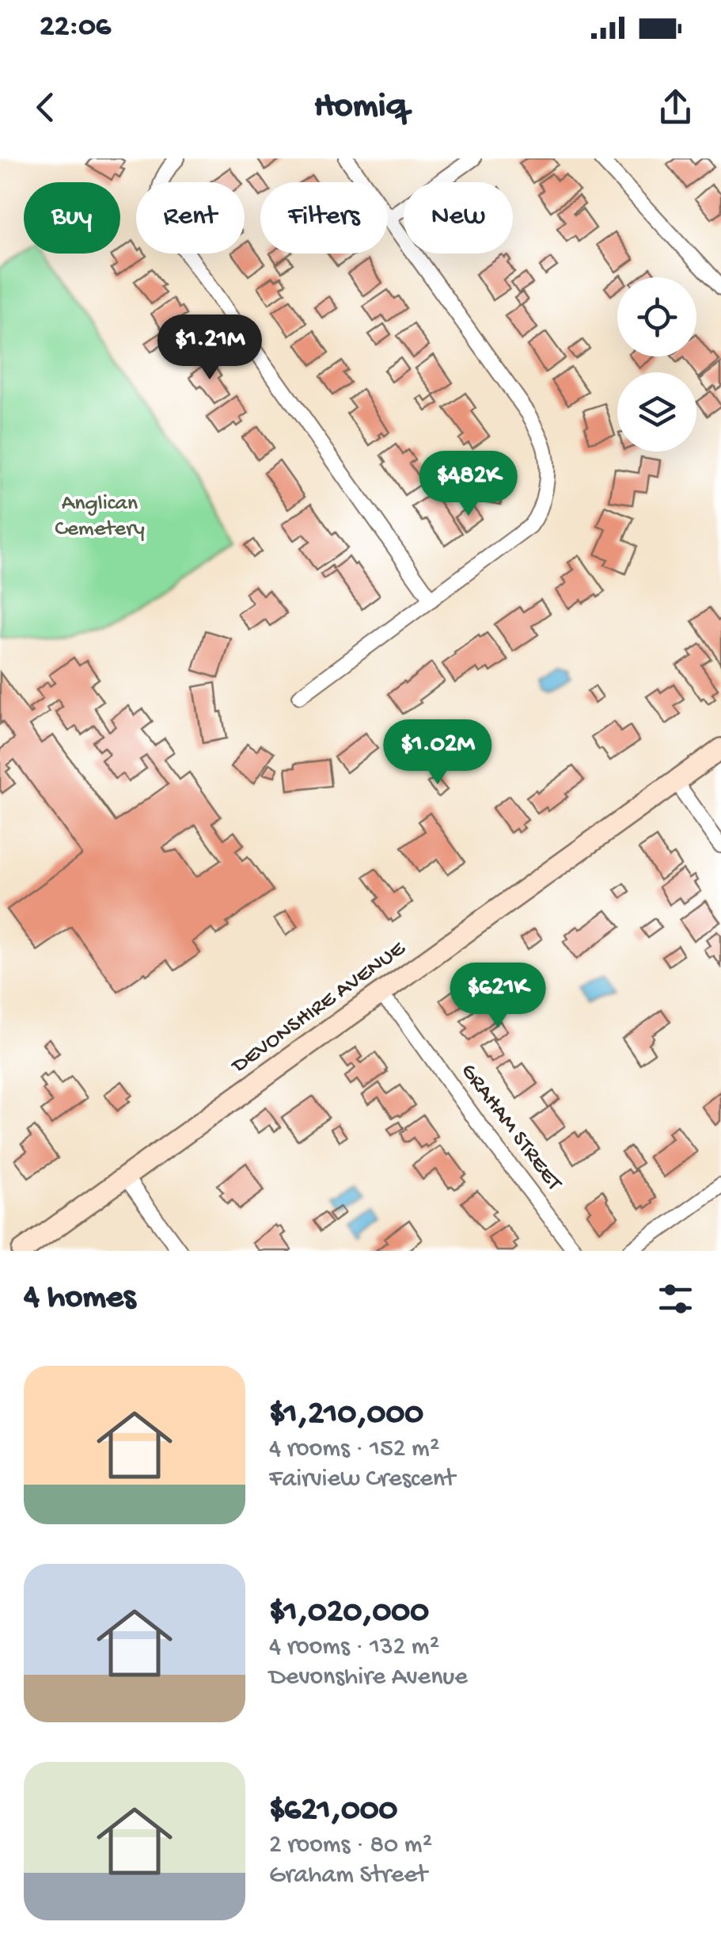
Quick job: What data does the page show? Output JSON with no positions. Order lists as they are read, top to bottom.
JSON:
{
  "streets": {
    "main road": ["DEVONSHIRE AVENUE"],
    "street": ["GRAHAM STREET"]
  },
  "crossings": [
    ["DEVONSHIRE AVENUE", "GRAHAM STREET"]
  ],
  "parks": ["Anglican Cemetery"],
  "page": {
    "status": "22:06",
    "header": "Homiq",
    "chip": [
      "Buy",
      "Rent",
      "Filters",
      "New"
    ],
    "price": [
      "$1.21M",
      "$482K",
      "$1.02M",
      "$621K"
    ],
    "heading": "4 homes",
    "list": [
      {
        "name": "$1,210,000",
        "note": "4 rooms · 152 m² · Fairview Crescent"
      },
      {
        "name": "$1,020,000",
        "note": "4 rooms · 132 m² · Devonshire Avenue"
      },
      {
        "name": "$621,000",
        "note": "2 rooms · 80 m² · Graham Street"
      }
    ]
  }
}
